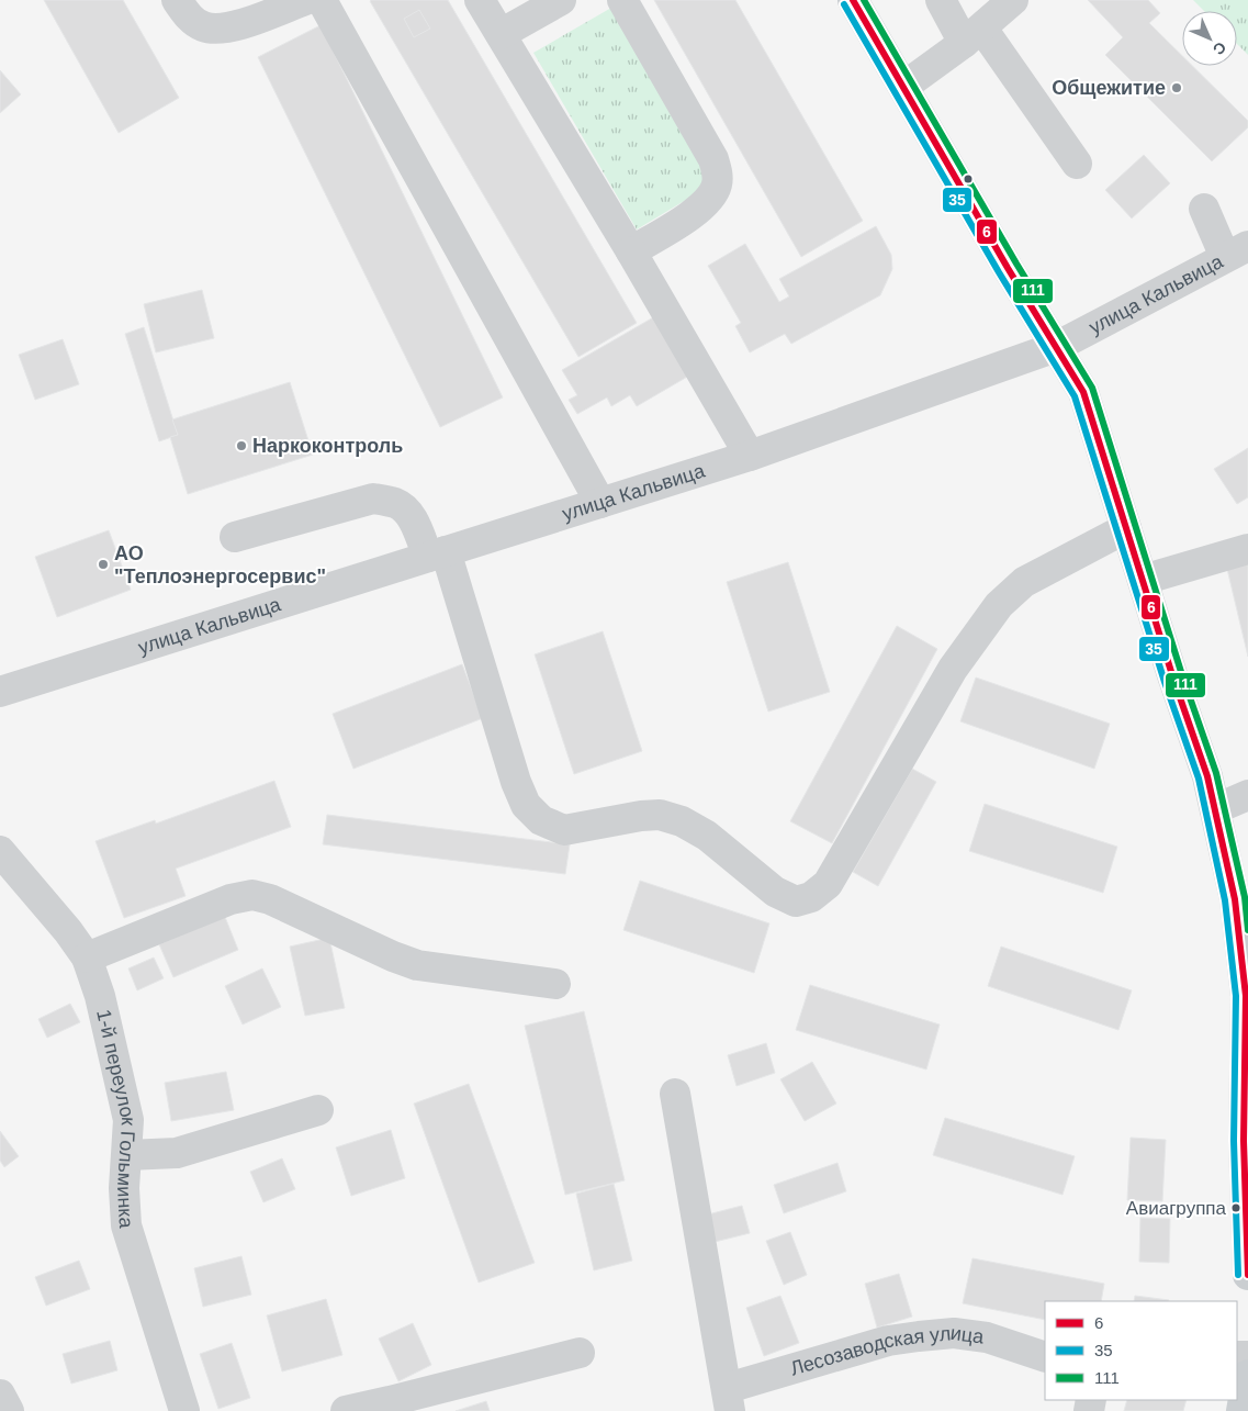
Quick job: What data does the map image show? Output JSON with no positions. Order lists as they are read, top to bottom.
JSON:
{
  "streets": {
    "street": ["улица Кальвица", "1-й переулок Гольминка", "Лесозаводская улица"]
  },
  "places": [
    "Общежитие",
    "Наркоконтроль",
    "АО \"Теплоэнергосервис\"",
    "Авиагруппа"
  ],
  "lines": ["transit line 6", "transit line 111", "transit line 35"],
  "legend": ["6", "35", "111"],
  "north": "bottom right"
}
